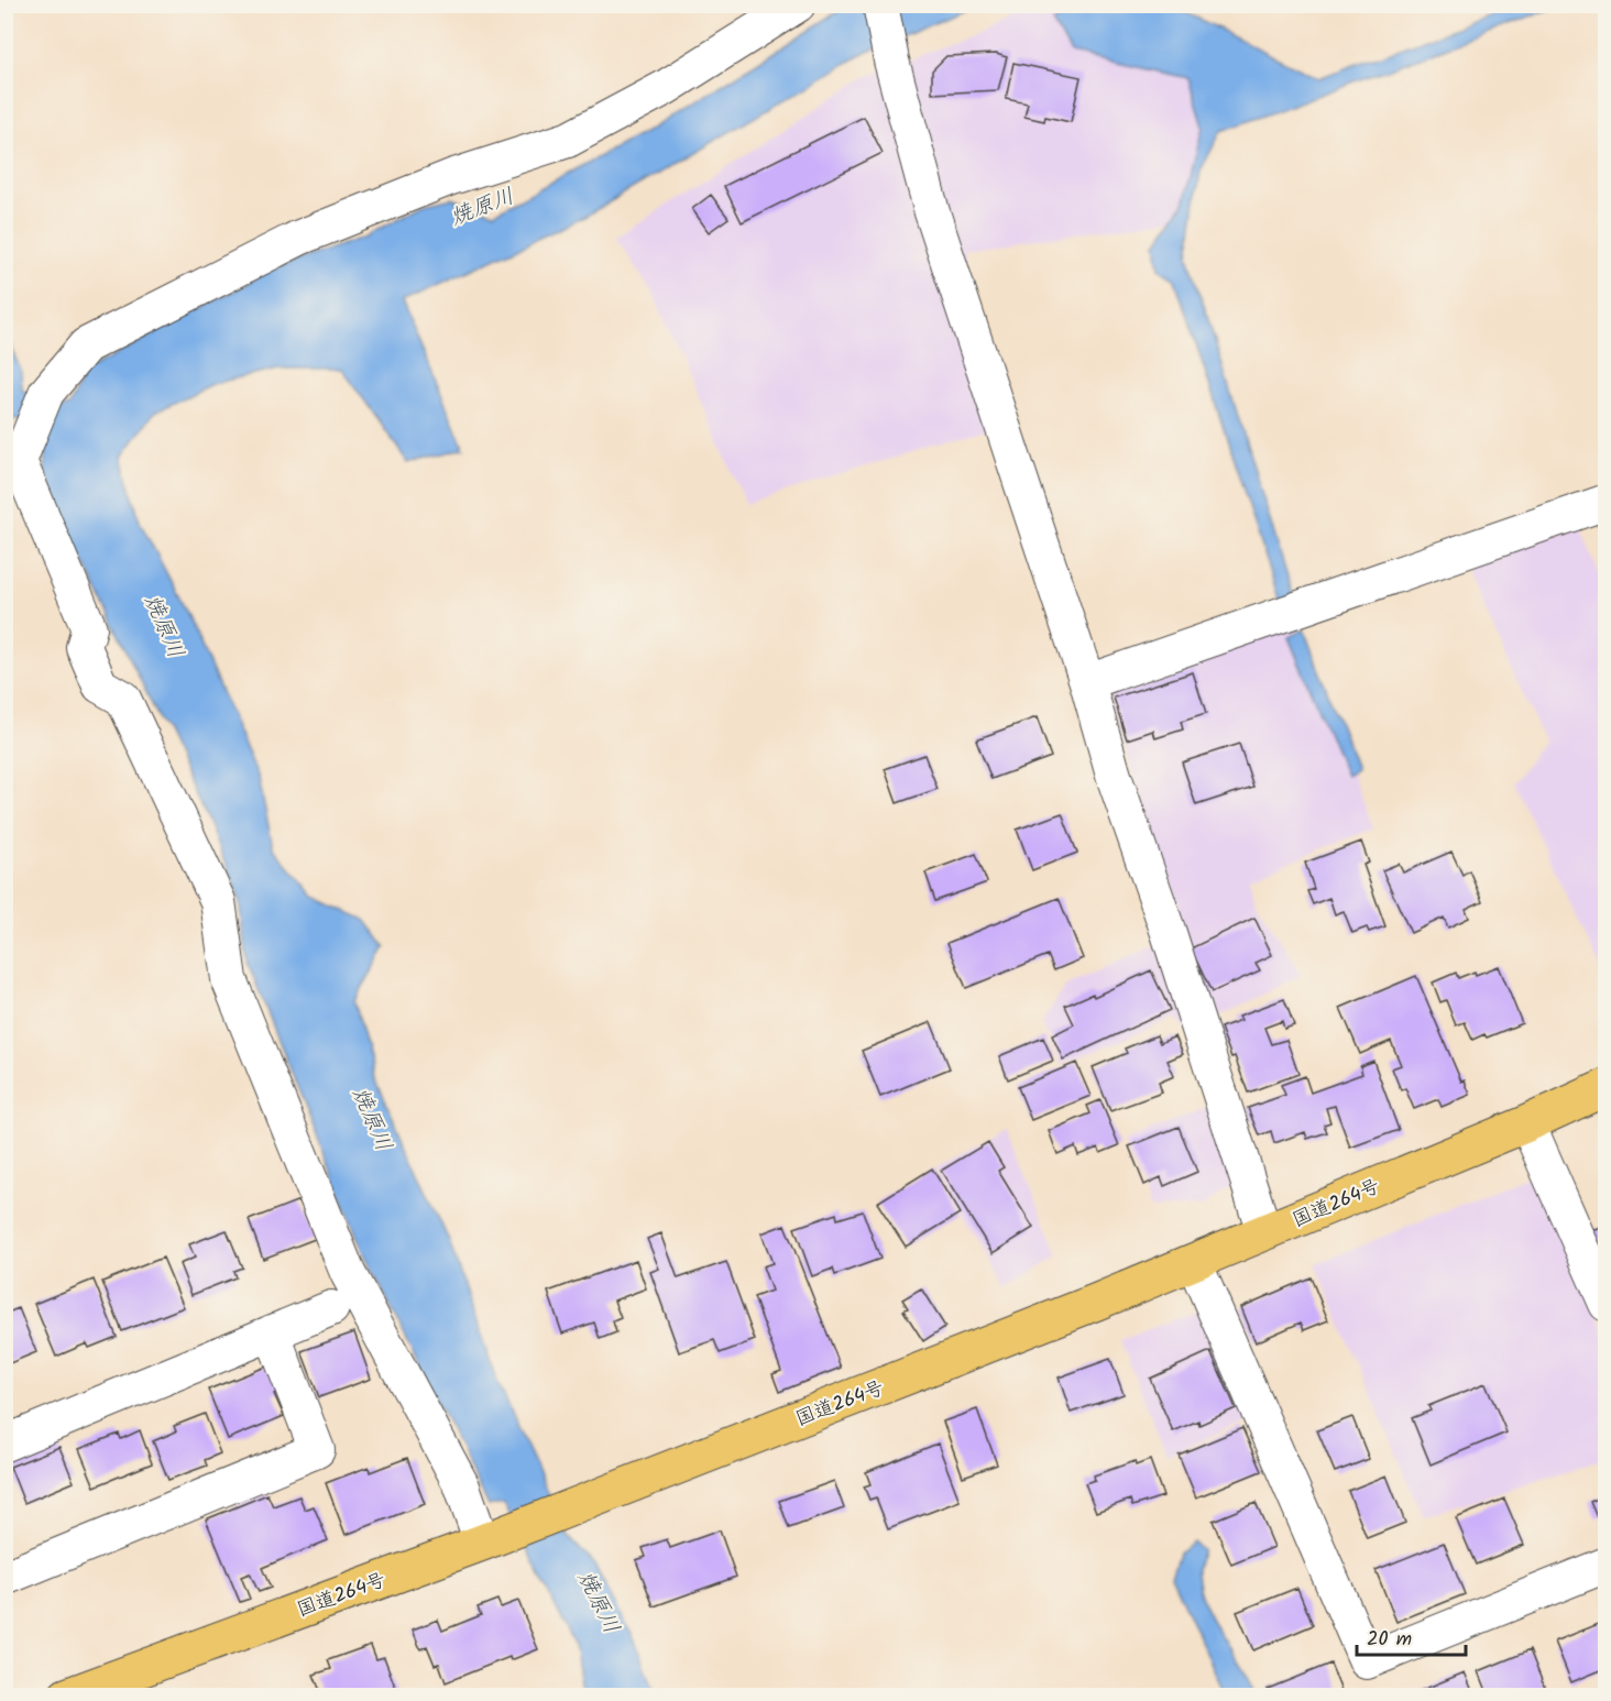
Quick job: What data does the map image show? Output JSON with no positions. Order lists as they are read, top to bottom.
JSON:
{
  "streets": {
    "highway": ["国道264号"]
  },
  "water": ["焼原川"],
  "scale_bar": "20 m"
}
